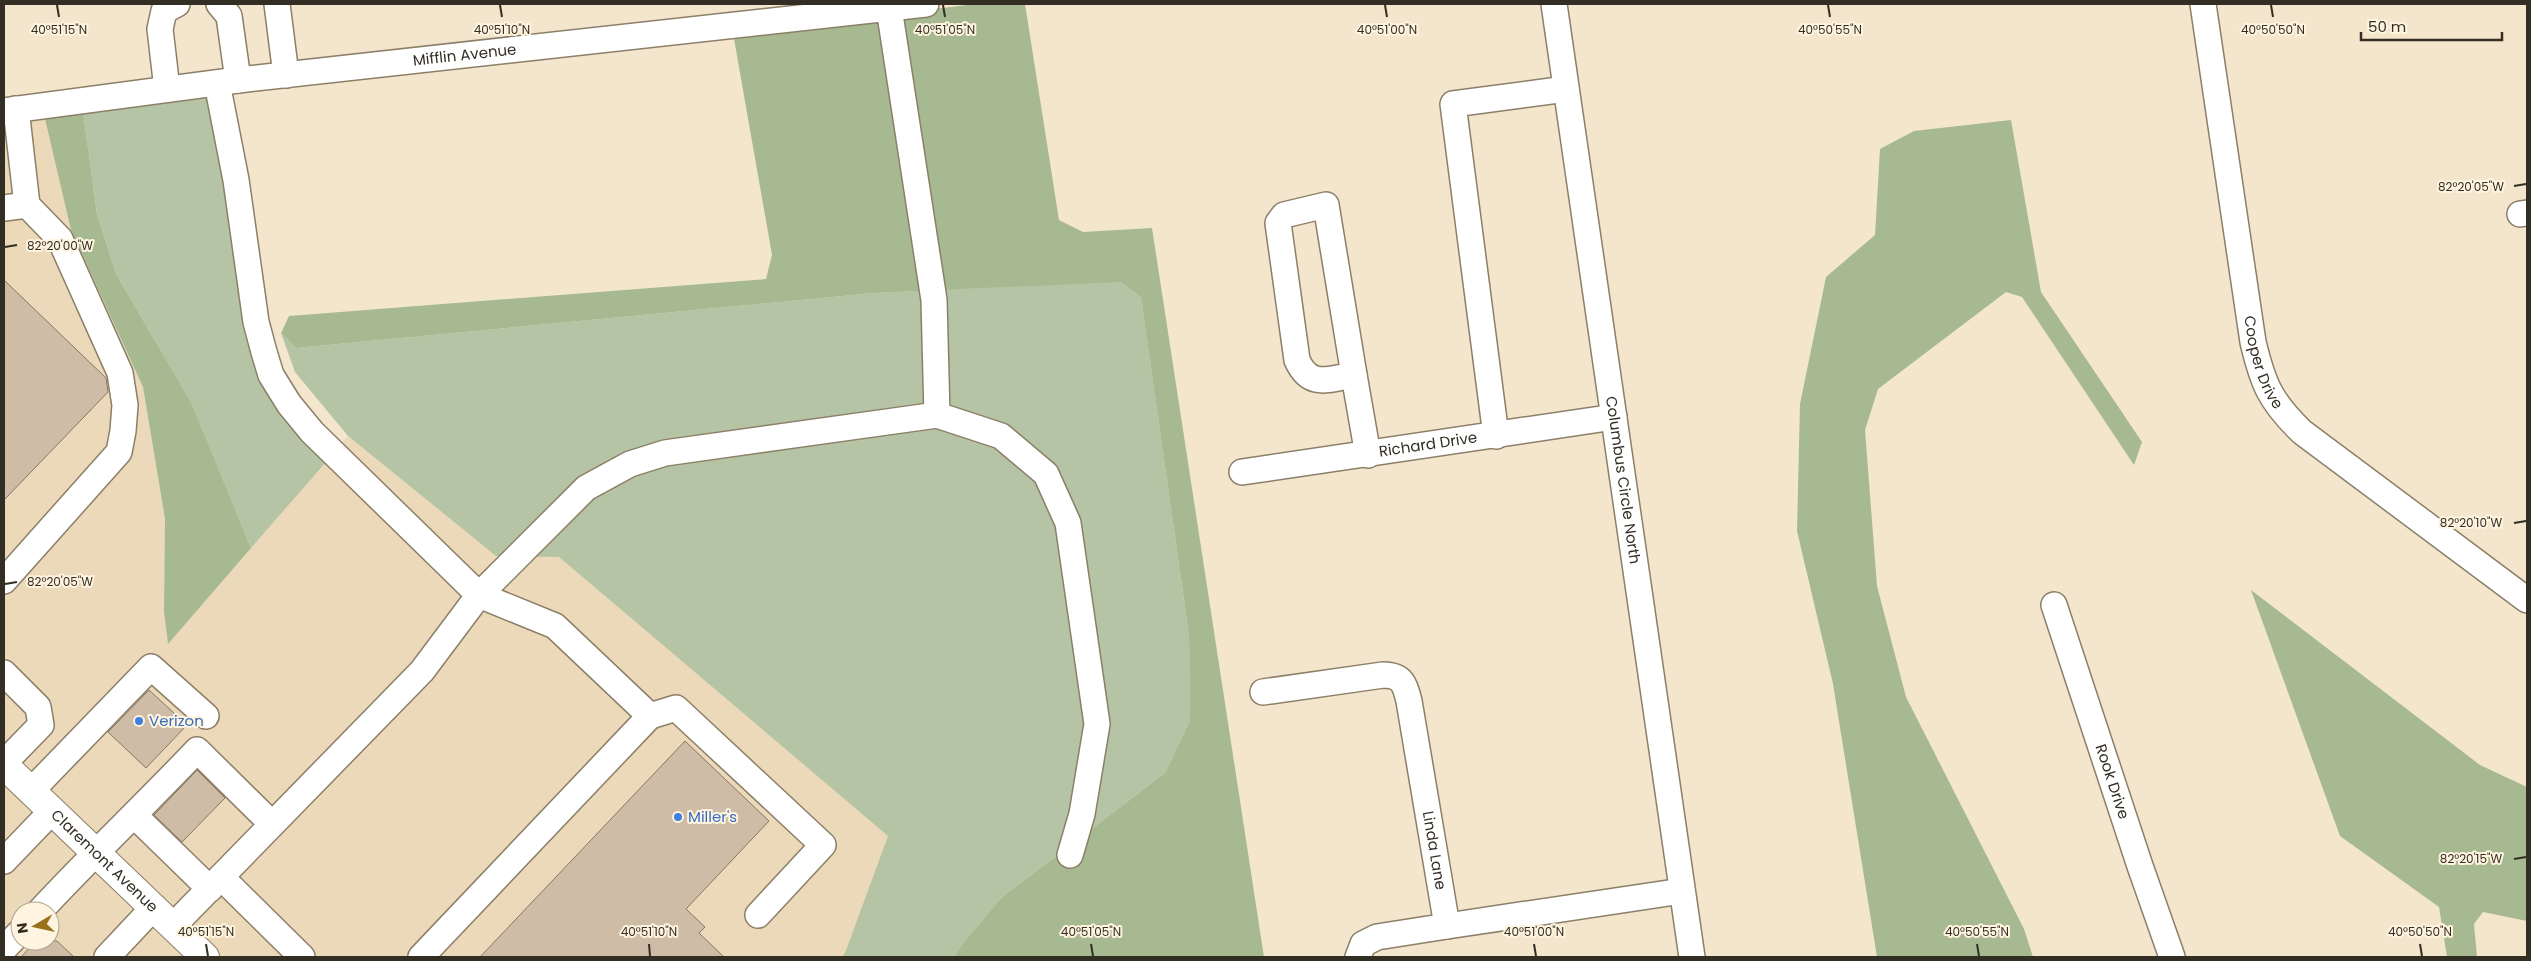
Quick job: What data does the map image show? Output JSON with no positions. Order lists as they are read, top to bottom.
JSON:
{
  "streets": {
    "main road": ["Claremont Avenue"],
    "street": [
      "Mifflin Avenue",
      "Cooper Drive",
      "Richard Drive",
      "Columbus Circle North",
      "Rook Drive",
      "Linda Lane"
    ]
  },
  "crossings": [
    ["Richard Drive", "Columbus Circle North"]
  ],
  "places": ["Verizon", "Miller's"],
  "scale_bar": "50 m",
  "north": "left",
  "coordinates": [
    "40°51'15\"N",
    "40°51'10\"N",
    "40°51'05\"N",
    "40°51'00\"N",
    "40°50'55\"N",
    "40°50'50\"N",
    "82°20'05\"W",
    "82°20'00\"W",
    "82°20'10\"W",
    "82°20'15\"W"
  ]
}
